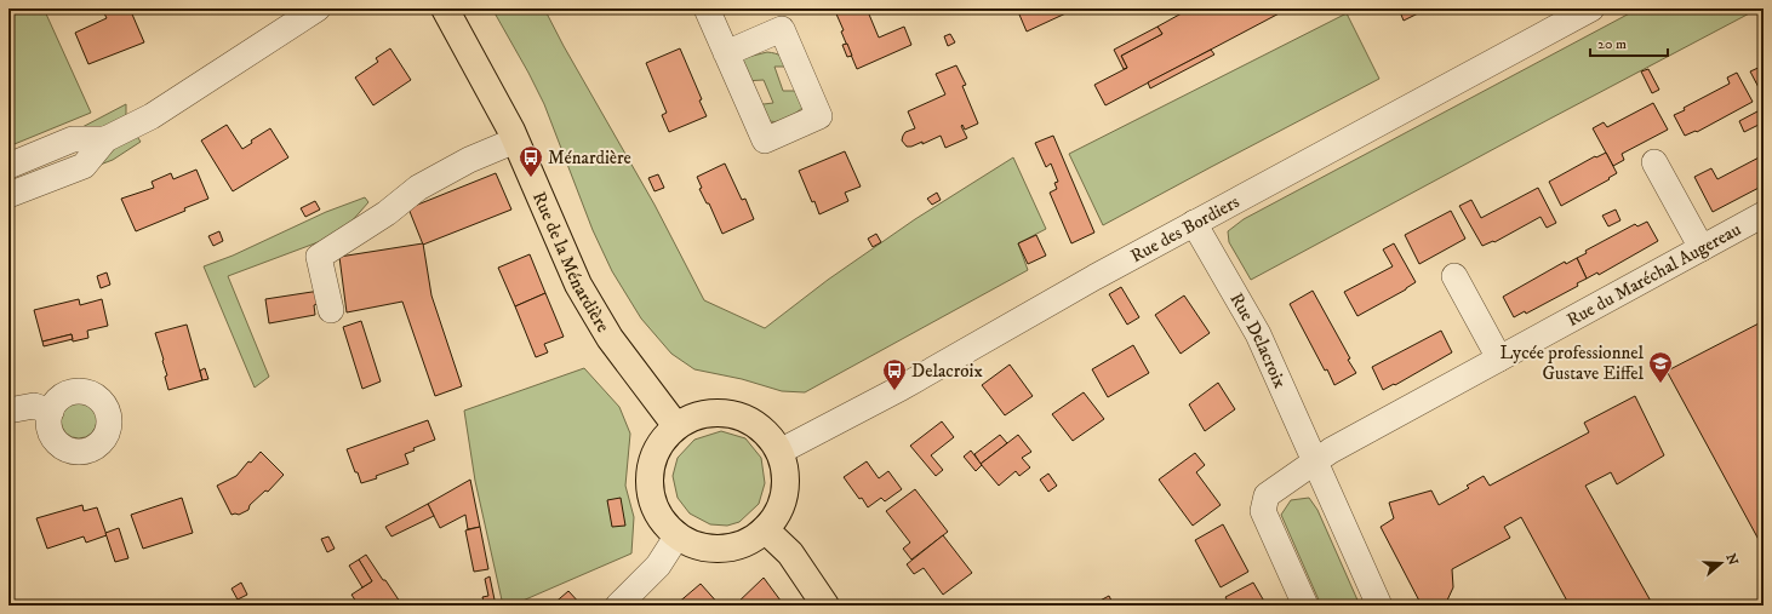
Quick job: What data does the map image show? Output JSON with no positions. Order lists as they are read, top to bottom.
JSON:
{
  "streets": {
    "main road": ["Rue de la Ménardière"],
    "street": ["Rue des Bordiers", "Rue du Maréchal Augereau", "Rue Delacroix"]
  },
  "crossings": [
    ["Rue des Bordiers", "Rue de la Ménardière"],
    ["Rue des Bordiers", "Rue Delacroix"],
    ["Rue du Maréchal Augereau", "Rue Delacroix"]
  ],
  "places": {
    "bus stop": ["Ménardière", "Delacroix"],
    "school or university": ["Lycée professionnel Gustave Eiffel"]
  },
  "scale_bar": "20 m",
  "north": "right"
}
